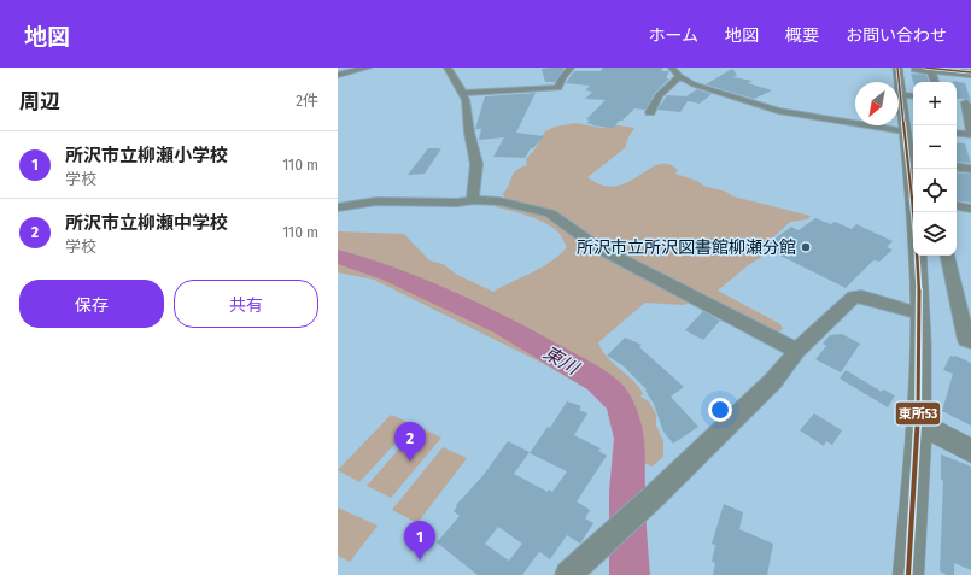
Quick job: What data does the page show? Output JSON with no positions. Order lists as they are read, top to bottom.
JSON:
{
  "water": ["東川"],
  "places": ["所沢市立所沢図書館柳瀬分館"],
  "lines": ["transit line 東所53"],
  "north": "bottom left",
  "page": {
    "header": "地図",
    "nav": [
      "ホーム",
      "地図",
      "概要",
      "お問い合わせ"
    ],
    "heading": ["周辺", "2件"],
    "map_buttons": ["+", "−"],
    "list": [
      {
        "mark": "1",
        "name": "所沢市立柳瀬小学校",
        "note": "学校",
        "value": "110 m"
      },
      {
        "mark": "2",
        "name": "所沢市立柳瀬中学校",
        "note": "学校",
        "value": "110 m"
      }
    ],
    "buttons": ["保存", "共有"],
    "pins": ["2", "1"]
  }
}
